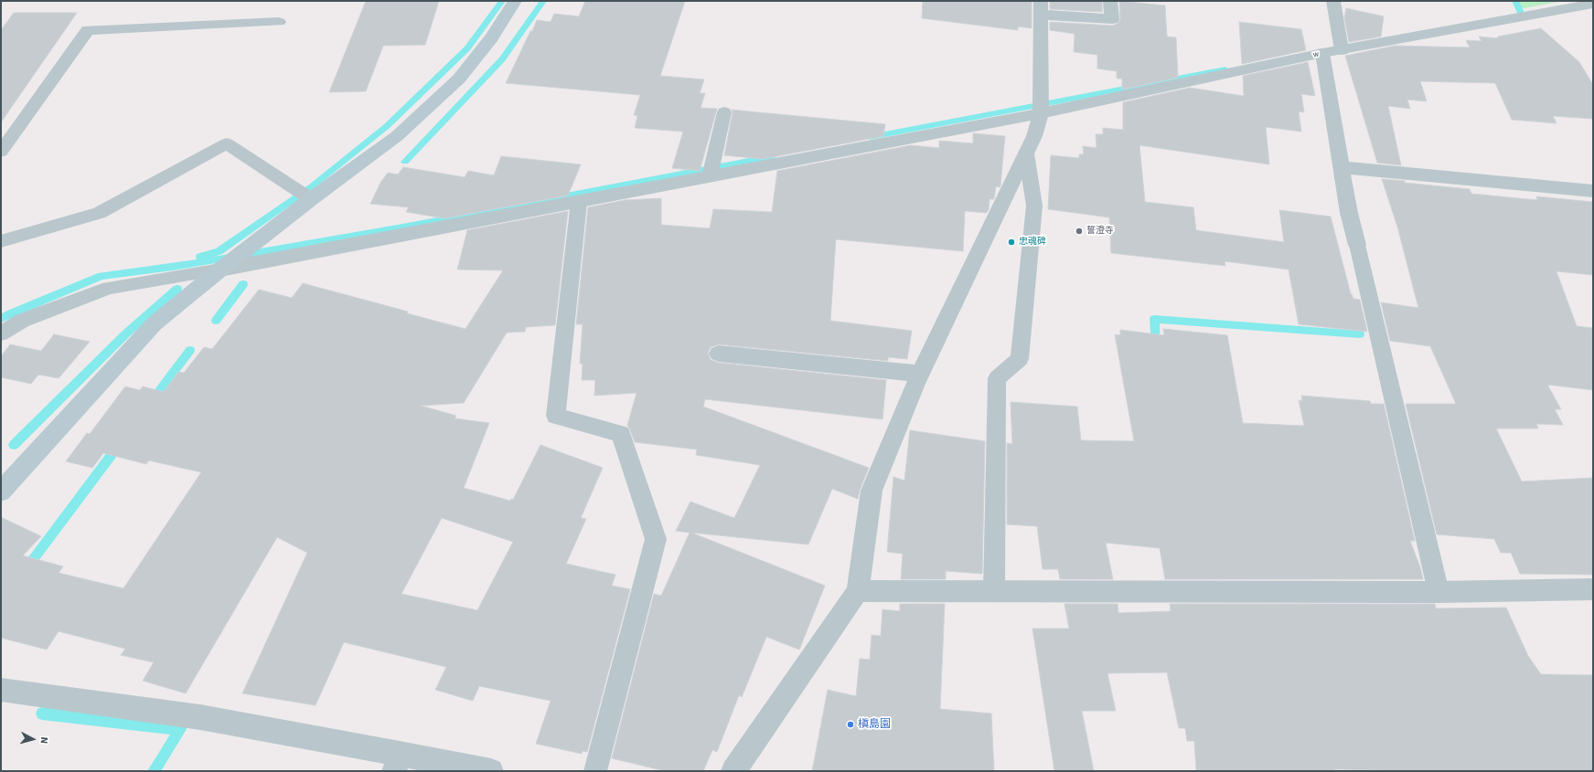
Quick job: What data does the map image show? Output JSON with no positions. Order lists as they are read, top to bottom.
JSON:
{
  "streets": {
    "lane": ["w"]
  },
  "places": ["誓澄寺", "忠魂碑", "槇島園"],
  "north": "right"
}
